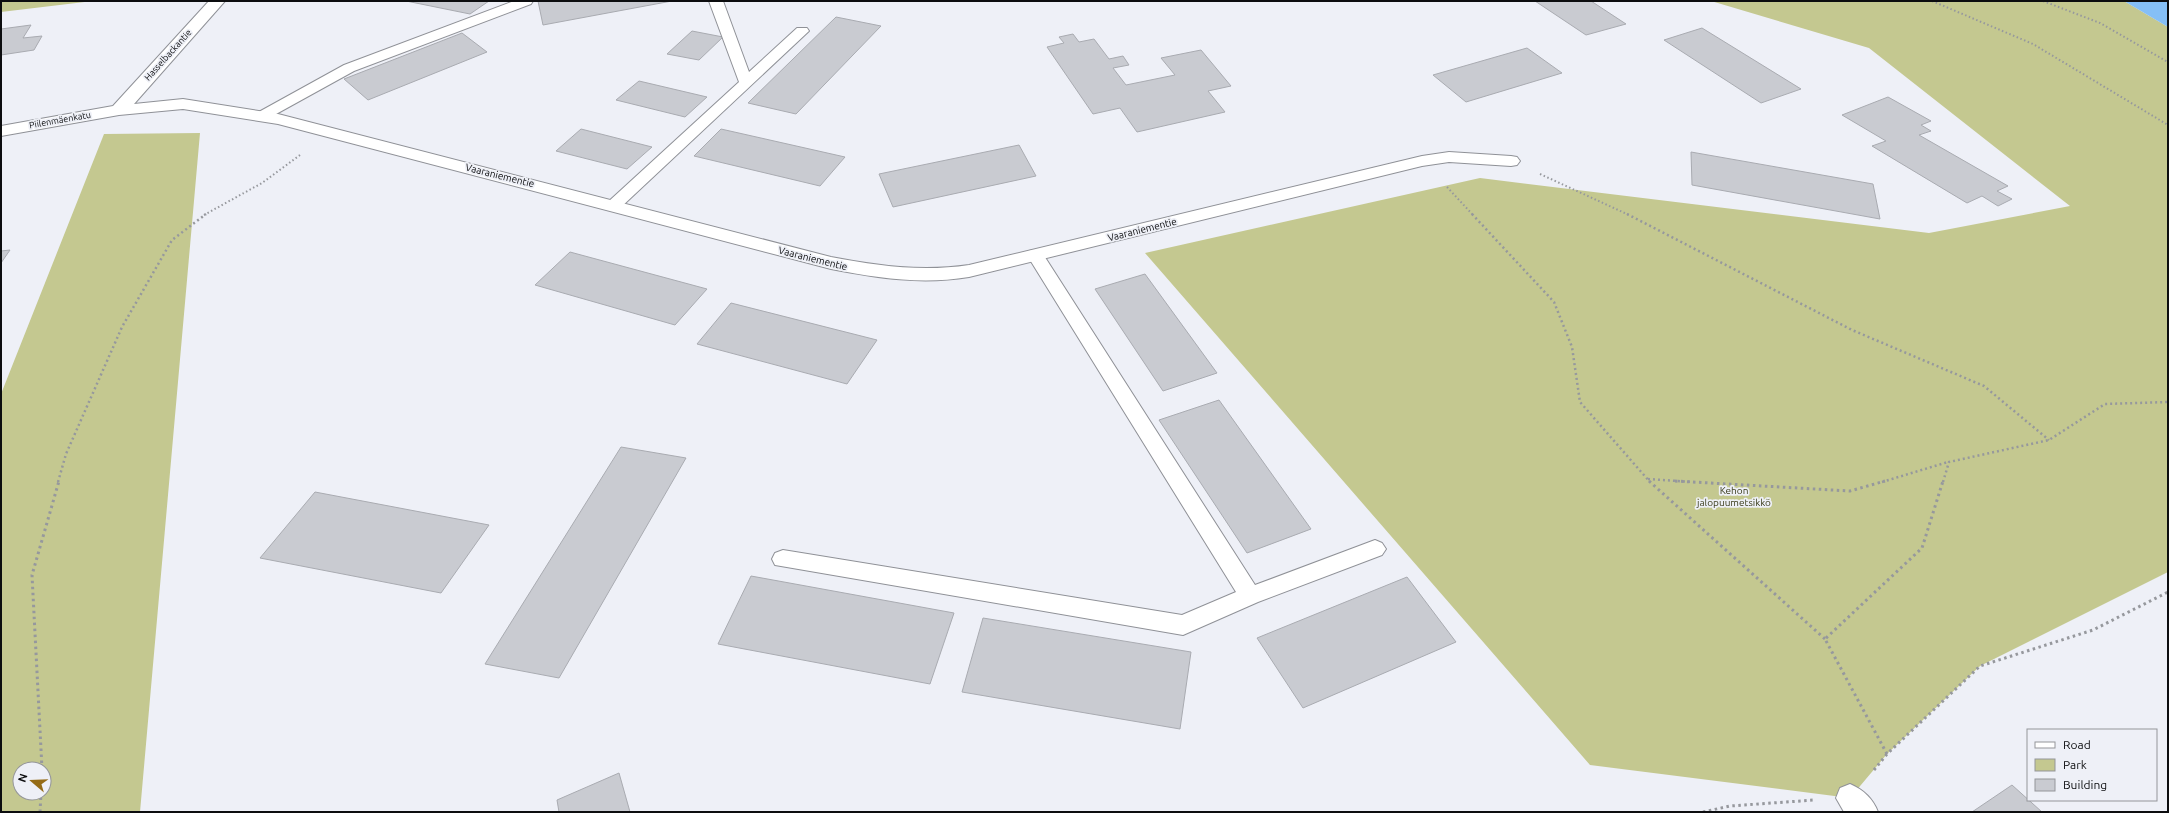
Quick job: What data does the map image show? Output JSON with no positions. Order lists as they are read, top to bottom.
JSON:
{
  "streets": {
    "street": ["Hasselbackantie", "Piilenmäenkatu", "Vaaraniementie"]
  },
  "crossings": [
    ["Hasselbackantie", "Piilenmäenkatu"],
    ["Hasselbackantie", "Vaaraniementie"],
    ["Piilenmäenkatu", "Vaaraniementie"]
  ],
  "parks": ["Kehon jalopuumetsikkö"],
  "legend": ["Road", "Park", "Building"],
  "north": "left"
}
